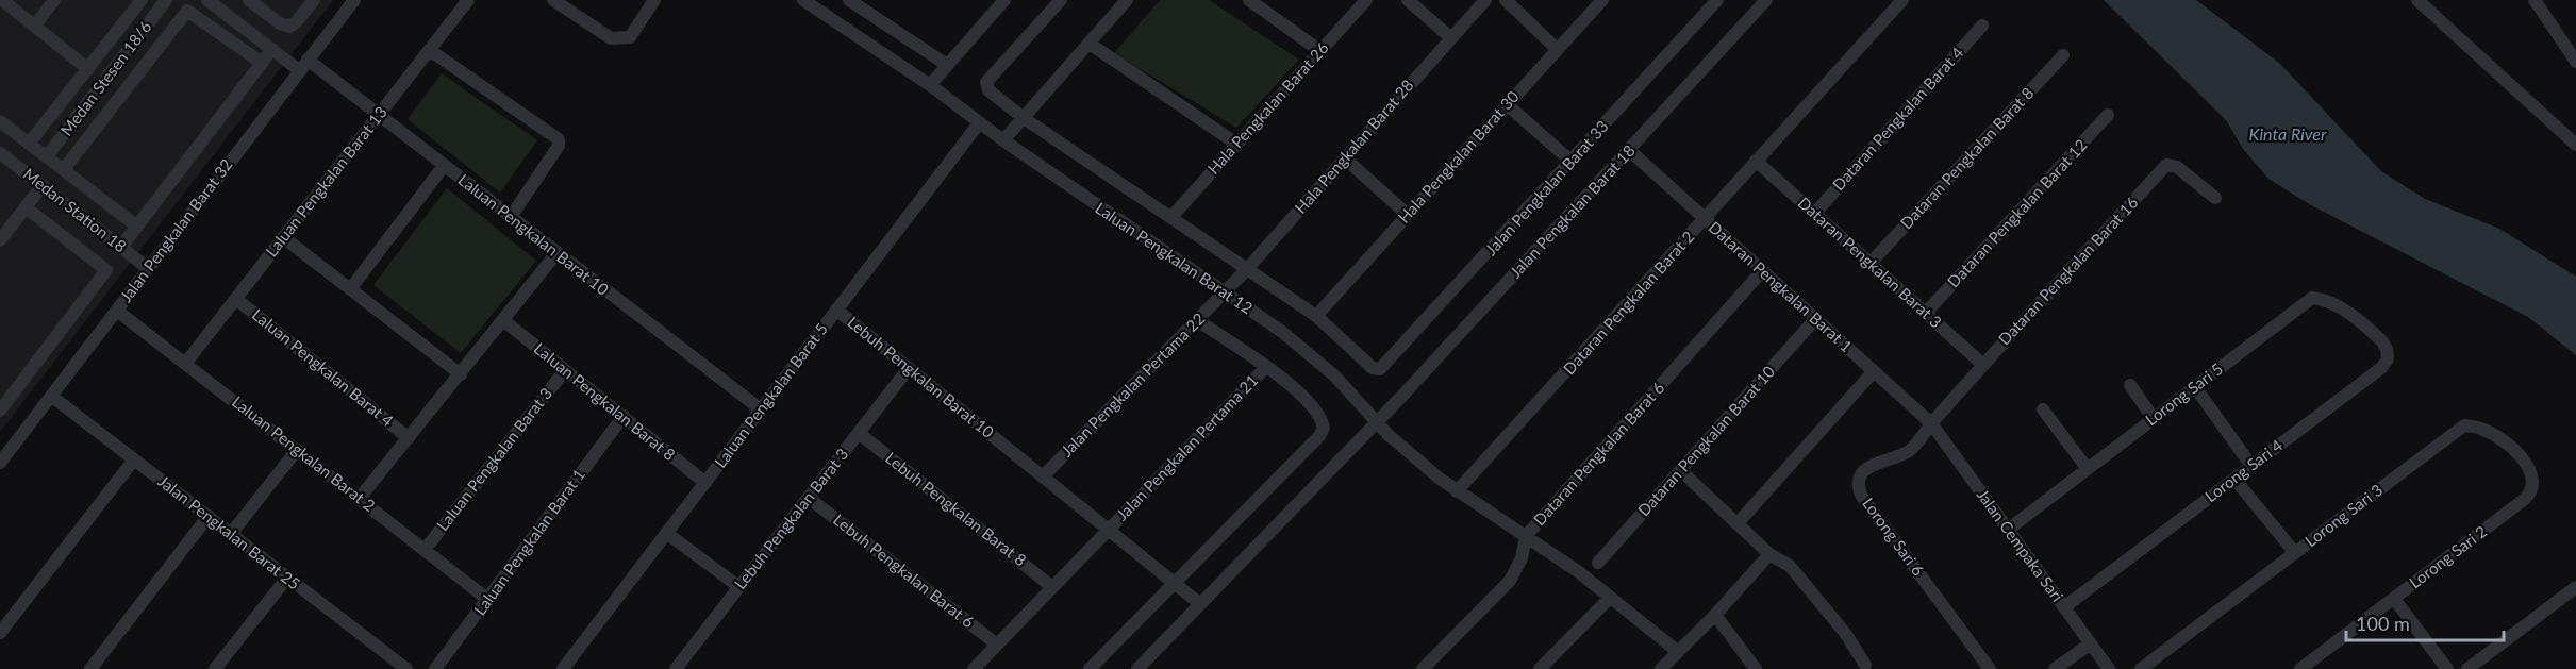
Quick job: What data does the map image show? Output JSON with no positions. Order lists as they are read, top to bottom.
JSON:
{
  "streets": {
    "street": [
      "Medan Stesen 18/6",
      "Hala Pengkalan Barat 26",
      "Dataran Pengkalan Barat 4",
      "Hala Pengkalan Barat 28",
      "Hala Pengkalan Barat 30",
      "Dataran Pengkalan Barat 8",
      "Laluan Pengkalan Barat 13",
      "Jalan Pengkalan Barat 33",
      "Medan Station 18",
      "Jalan Pengkalan Barat 18",
      "Dataran Pengkalan Barat 12",
      "Jalan Pengkalan Barat 32",
      "Laluan Pengkalan Barat 10",
      "Laluan Pengkalan Barat 12",
      "Dataran Pengkalan Barat 3",
      "Dataran Pengkalan Barat 16",
      "Dataran Pengkalan Barat 1",
      "Dataran Pengkalan Barat 2",
      "Laluan Pengkalan Barat 4",
      "Lebuh Pengkalan Barat 10",
      "Jalan Pengkalan Pertama 22",
      "Lorong Sari 5",
      "Laluan Pengkalan Barat 5",
      "Laluan Pengkalan Barat 8",
      "Dataran Pengkalan Barat 10",
      "Jalan Pengkalan Pertama 21",
      "Laluan Pengkalan Barat 2",
      "Dataran Pengkalan Barat 6",
      "Laluan Pengkalan Barat 3",
      "Lorong Sari 4",
      "Lebuh Pengkalan Barat 8",
      "Lorong Sari 3",
      "Lebuh Pengkalan Barat 3",
      "Jalan Pengkalan Barat 25",
      "Lorong Sari 6",
      "Laluan Pengkalan Barat 1",
      "Jalan Cempaka Sari",
      "Lorong Sari 2",
      "Lebuh Pengkalan Barat 6"
    ]
  },
  "crossings": [
    ["Dataran Pengkalan Barat 4", "Dataran Pengkalan Barat 3"],
    ["Hala Pengkalan Barat 28", "Laluan Pengkalan Barat 12"],
    ["Hala Pengkalan Barat 28", "Jalan Pengkalan Pertama 22"],
    ["Hala Pengkalan Barat 30", "Jalan Pengkalan Barat 33"],
    ["Dataran Pengkalan Barat 8", "Dataran Pengkalan Barat 3"],
    ["Laluan Pengkalan Barat 13", "Laluan Pengkalan Barat 10"],
    ["Laluan Pengkalan Barat 13", "Laluan Pengkalan Barat 4"],
    ["Laluan Pengkalan Barat 13", "Laluan Pengkalan Barat 2"],
    ["Medan Station 18", "Jalan Pengkalan Barat 32"],
    ["Jalan Pengkalan Barat 18", "Laluan Pengkalan Barat 12"],
    ["Jalan Pengkalan Barat 18", "Dataran Pengkalan Barat 1"],
    ["Jalan Pengkalan Barat 18", "Lebuh Pengkalan Barat 10"],
    ["Dataran Pengkalan Barat 12", "Dataran Pengkalan Barat 3"],
    ["Jalan Pengkalan Barat 32", "Laluan Pengkalan Barat 10"],
    ["Jalan Pengkalan Barat 32", "Laluan Pengkalan Barat 2"],
    ["Jalan Pengkalan Barat 32", "Jalan Pengkalan Barat 25"],
    ["Laluan Pengkalan Barat 10", "Laluan Pengkalan Barat 5"],
    ["Laluan Pengkalan Barat 12", "Dataran Pengkalan Barat 2"],
    ["Laluan Pengkalan Barat 12", "Jalan Pengkalan Pertama 22"],
    ["Laluan Pengkalan Barat 12", "Laluan Pengkalan Barat 5"],
    ["Laluan Pengkalan Barat 12", "Dataran Pengkalan Barat 6"],
    ["Dataran Pengkalan Barat 3", "Dataran Pengkalan Barat 16"],
    ["Dataran Pengkalan Barat 3", "Dataran Pengkalan Barat 2"],
    ["Dataran Pengkalan Barat 16", "Dataran Pengkalan Barat 1"],
    ["Dataran Pengkalan Barat 16", "Lorong Sari 6"],
    ["Dataran Pengkalan Barat 16", "Jalan Cempaka Sari"],
    ["Dataran Pengkalan Barat 1", "Dataran Pengkalan Barat 2"],
    ["Dataran Pengkalan Barat 1", "Dataran Pengkalan Barat 10"],
    ["Dataran Pengkalan Barat 1", "Dataran Pengkalan Barat 6"],
    ["Dataran Pengkalan Barat 1", "Lorong Sari 6"],
    ["Dataran Pengkalan Barat 1", "Jalan Cempaka Sari"],
    ["Lebuh Pengkalan Barat 10", "Jalan Pengkalan Pertama 22"],
    ["Lebuh Pengkalan Barat 10", "Laluan Pengkalan Barat 5"],
    ["Lebuh Pengkalan Barat 10", "Jalan Pengkalan Pertama 21"],
    ["Lebuh Pengkalan Barat 10", "Lebuh Pengkalan Barat 3"],
    ["Lorong Sari 5", "Lorong Sari 4"],
    ["Lorong Sari 5", "Jalan Cempaka Sari"],
    ["Laluan Pengkalan Barat 5", "Laluan Pengkalan Barat 8"],
    ["Laluan Pengkalan Barat 8", "Laluan Pengkalan Barat 3"],
    ["Laluan Pengkalan Barat 8", "Laluan Pengkalan Barat 1"],
    ["Jalan Pengkalan Pertama 21", "Lebuh Pengkalan Barat 8"],
    ["Jalan Pengkalan Pertama 21", "Lebuh Pengkalan Barat 6"],
    ["Laluan Pengkalan Barat 2", "Laluan Pengkalan Barat 3"],
    ["Laluan Pengkalan Barat 2", "Laluan Pengkalan Barat 1"],
    ["Lorong Sari 4", "Jalan Cempaka Sari"],
    ["Lebuh Pengkalan Barat 8", "Lebuh Pengkalan Barat 3"],
    ["Lorong Sari 3", "Lorong Sari 2"],
    ["Lebuh Pengkalan Barat 3", "Lebuh Pengkalan Barat 6"],
    ["Lorong Sari 6", "Jalan Cempaka Sari"]
  ],
  "water": ["Kinta River"],
  "scale_bar": "100 m"
}
